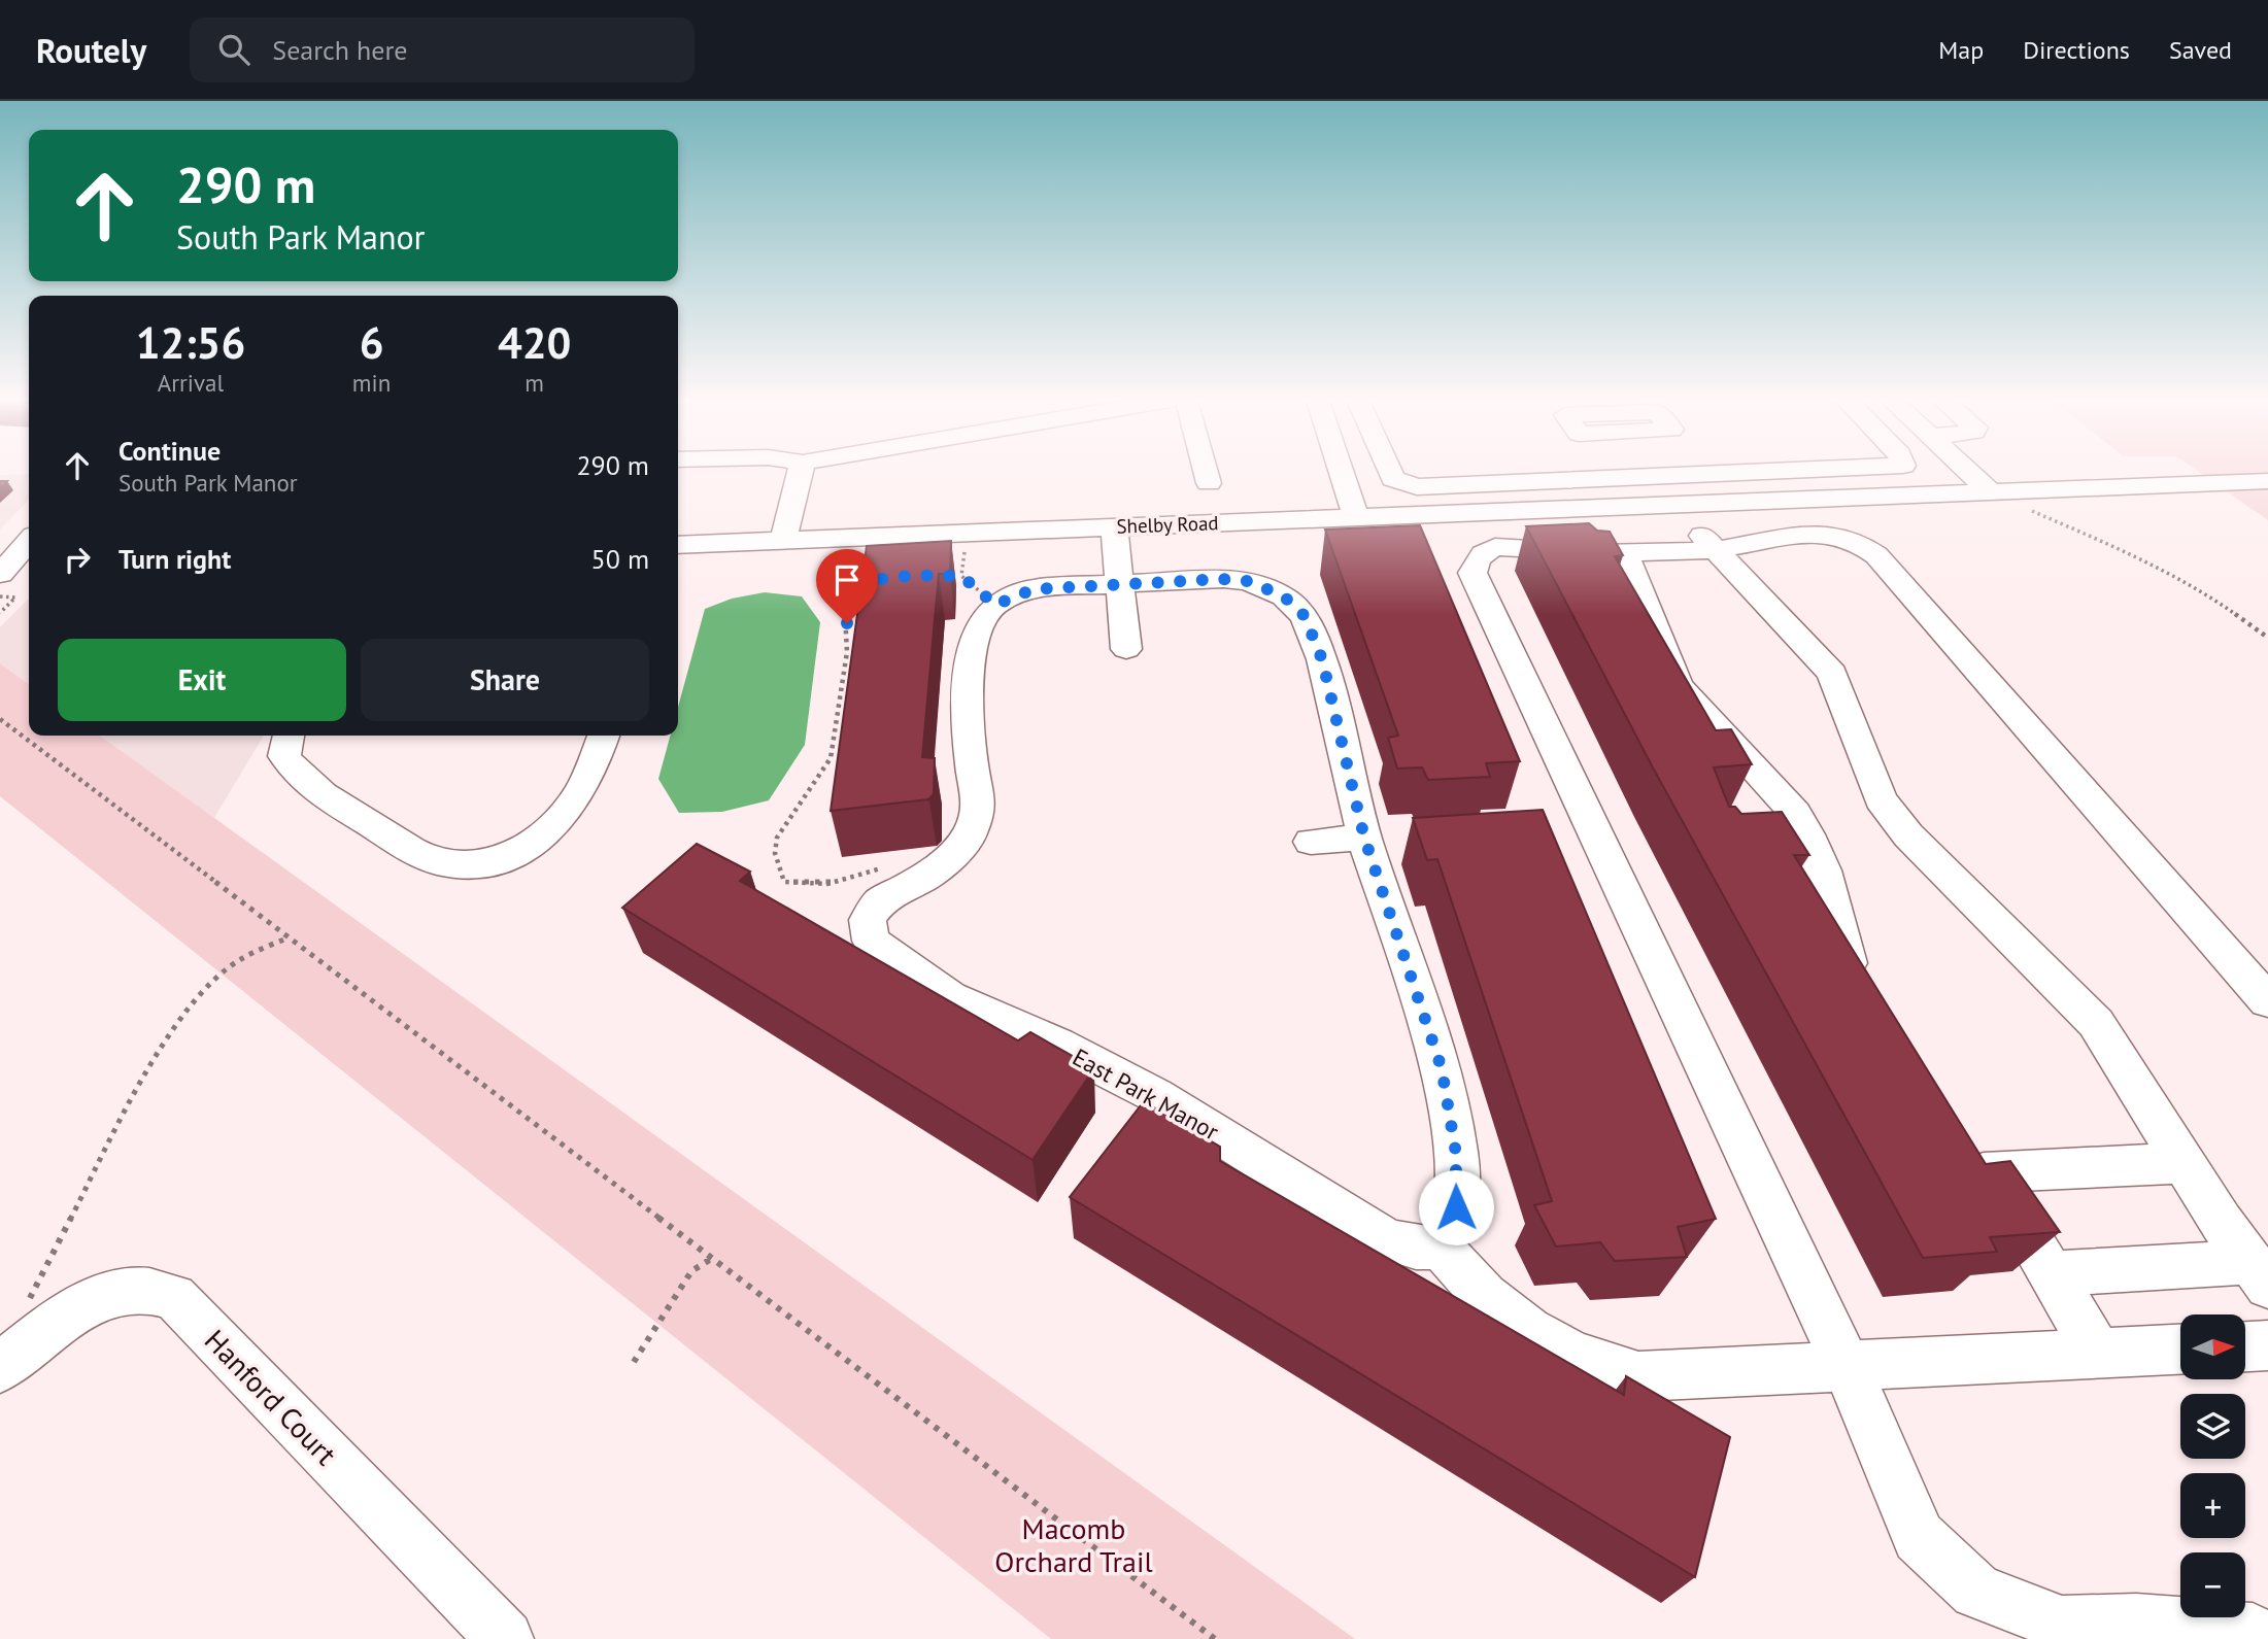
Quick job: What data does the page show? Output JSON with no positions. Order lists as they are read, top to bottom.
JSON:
{
  "streets": {
    "street": ["Shelby Road", "East Park Manor", "Hanford Court"]
  },
  "parks": ["Macomb Orchard Trail"],
  "north": "right",
  "page": {
    "header": "Routely",
    "search": "Search here",
    "nav": ["Map", "Directions", "Saved"],
    "turn": ["290 m", "South Park Manor"],
    "eta": [
      "12:56",
      "Arrival",
      "6",
      "min",
      "420",
      "m"
    ],
    "list": [
      {
        "name": "Continue",
        "note": "South Park Manor",
        "value": "290 m"
      },
      {
        "name": "Turn right",
        "value": "50 m"
      }
    ],
    "buttons": ["Exit", "Share"],
    "map_buttons": ["+", "−"]
  }
}
